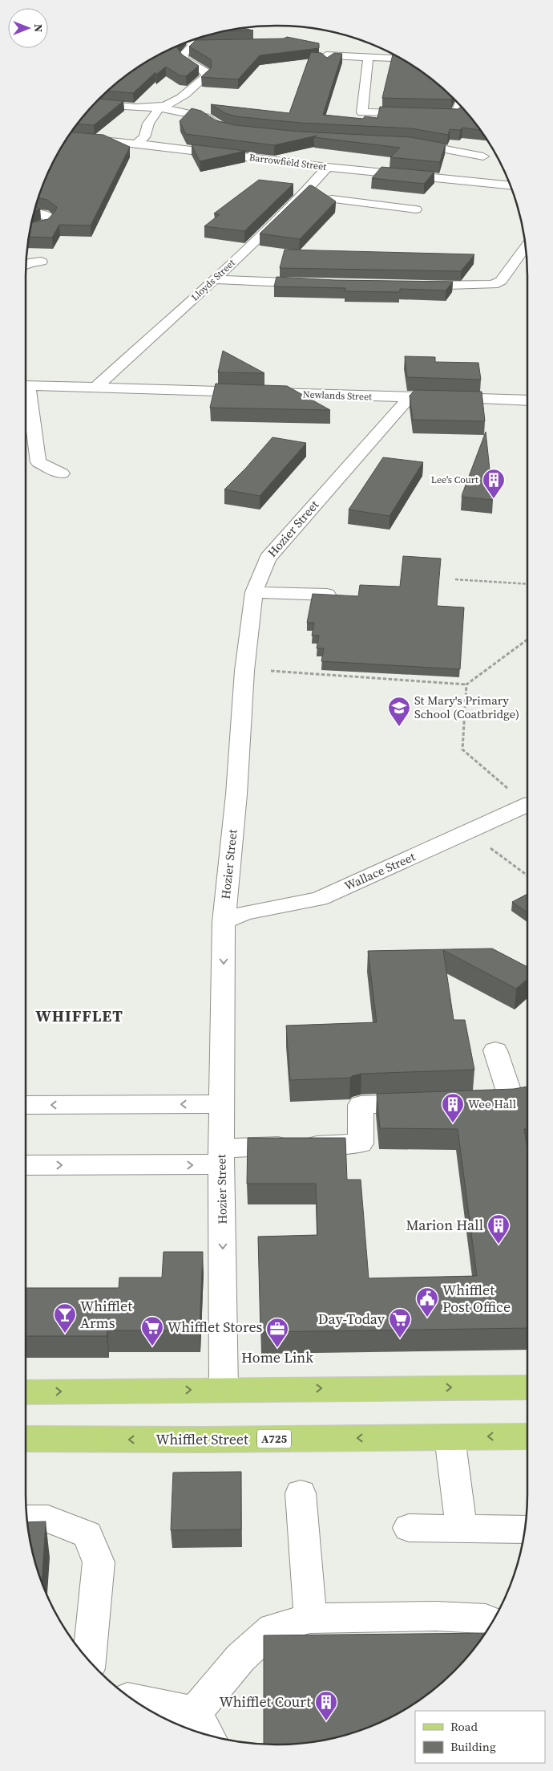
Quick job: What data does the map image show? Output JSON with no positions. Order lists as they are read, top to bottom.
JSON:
{
  "streets": {
    "main road": ["A725", "Whifflet Street"],
    "street": [
      "Barrowfield Street",
      "Lloyds Street",
      "Newlands Street",
      "Hozier Street",
      "Wallace Street"
    ]
  },
  "crossings": [
    ["Barrowfield Street", "Lloyds Street"],
    ["Lloyds Street", "Newlands Street"],
    ["Newlands Street", "Hozier Street"],
    ["Hozier Street", "Wallace Street"]
  ],
  "one_way": ["Hozier Street"],
  "districts": ["WHIFFLET"],
  "places": {
    "building": [
      "Lee's Court",
      "Wee Hall",
      "Marion Hall",
      "Whifflet Court"
    ],
    "school or university": ["St Mary's Primary School (Coatbridge)"],
    "public building": ["Whifflet Post Office"],
    "bar": ["Whifflet Arms"],
    "supermarket": ["Day-Today", "Whifflet Stores"],
    "office": ["Home Link"]
  },
  "legend": ["Road", "Building"],
  "north": "right"
}
